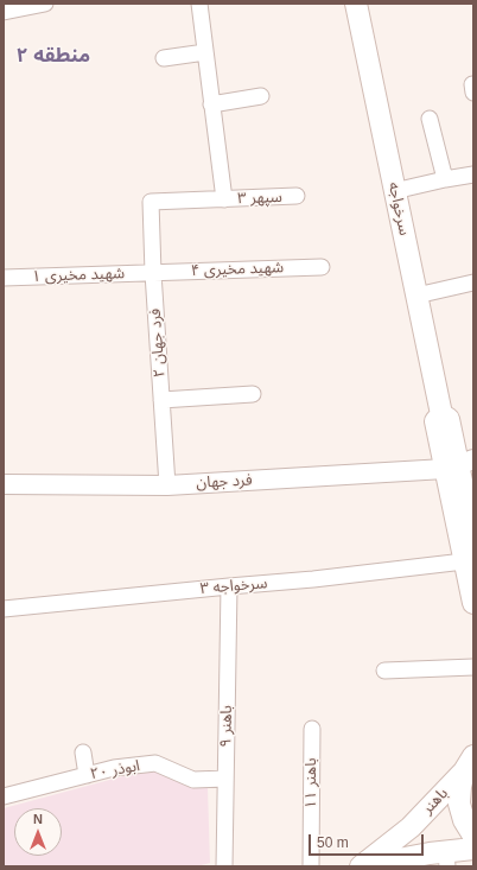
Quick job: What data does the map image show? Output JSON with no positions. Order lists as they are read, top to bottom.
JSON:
{
  "streets": {
    "main road": ["سرخواجه", "باهنر"],
    "street": [
      "۳ سپهر",
      "۴ شهید مخیری",
      "شهید مخیری ۱",
      "۲ فرد جهان",
      "فرد جهان",
      "سرخواجه ۳",
      "۹ باهنر",
      "ابوذر ۲۰",
      "باهنر ۱۱"
    ]
  },
  "crossings": [
    ["۳ سپهر", "۲ فرد جهان"],
    ["سرخواجه", "فرد جهان"],
    ["سرخواجه", "سرخواجه ۳"],
    ["۴ شهید مخیری", "شهید مخیری ۱"],
    ["۴ شهید مخیری", "۲ فرد جهان"],
    ["شهید مخیری ۱", "۲ فرد جهان"],
    ["۲ فرد جهان", "فرد جهان"],
    ["سرخواجه ۳", "۹ باهنر"],
    ["۹ باهنر", "ابوذر ۲۰"]
  ],
  "districts": ["منطقه ۲"],
  "scale_bar": "50 m",
  "north": "top"
}
